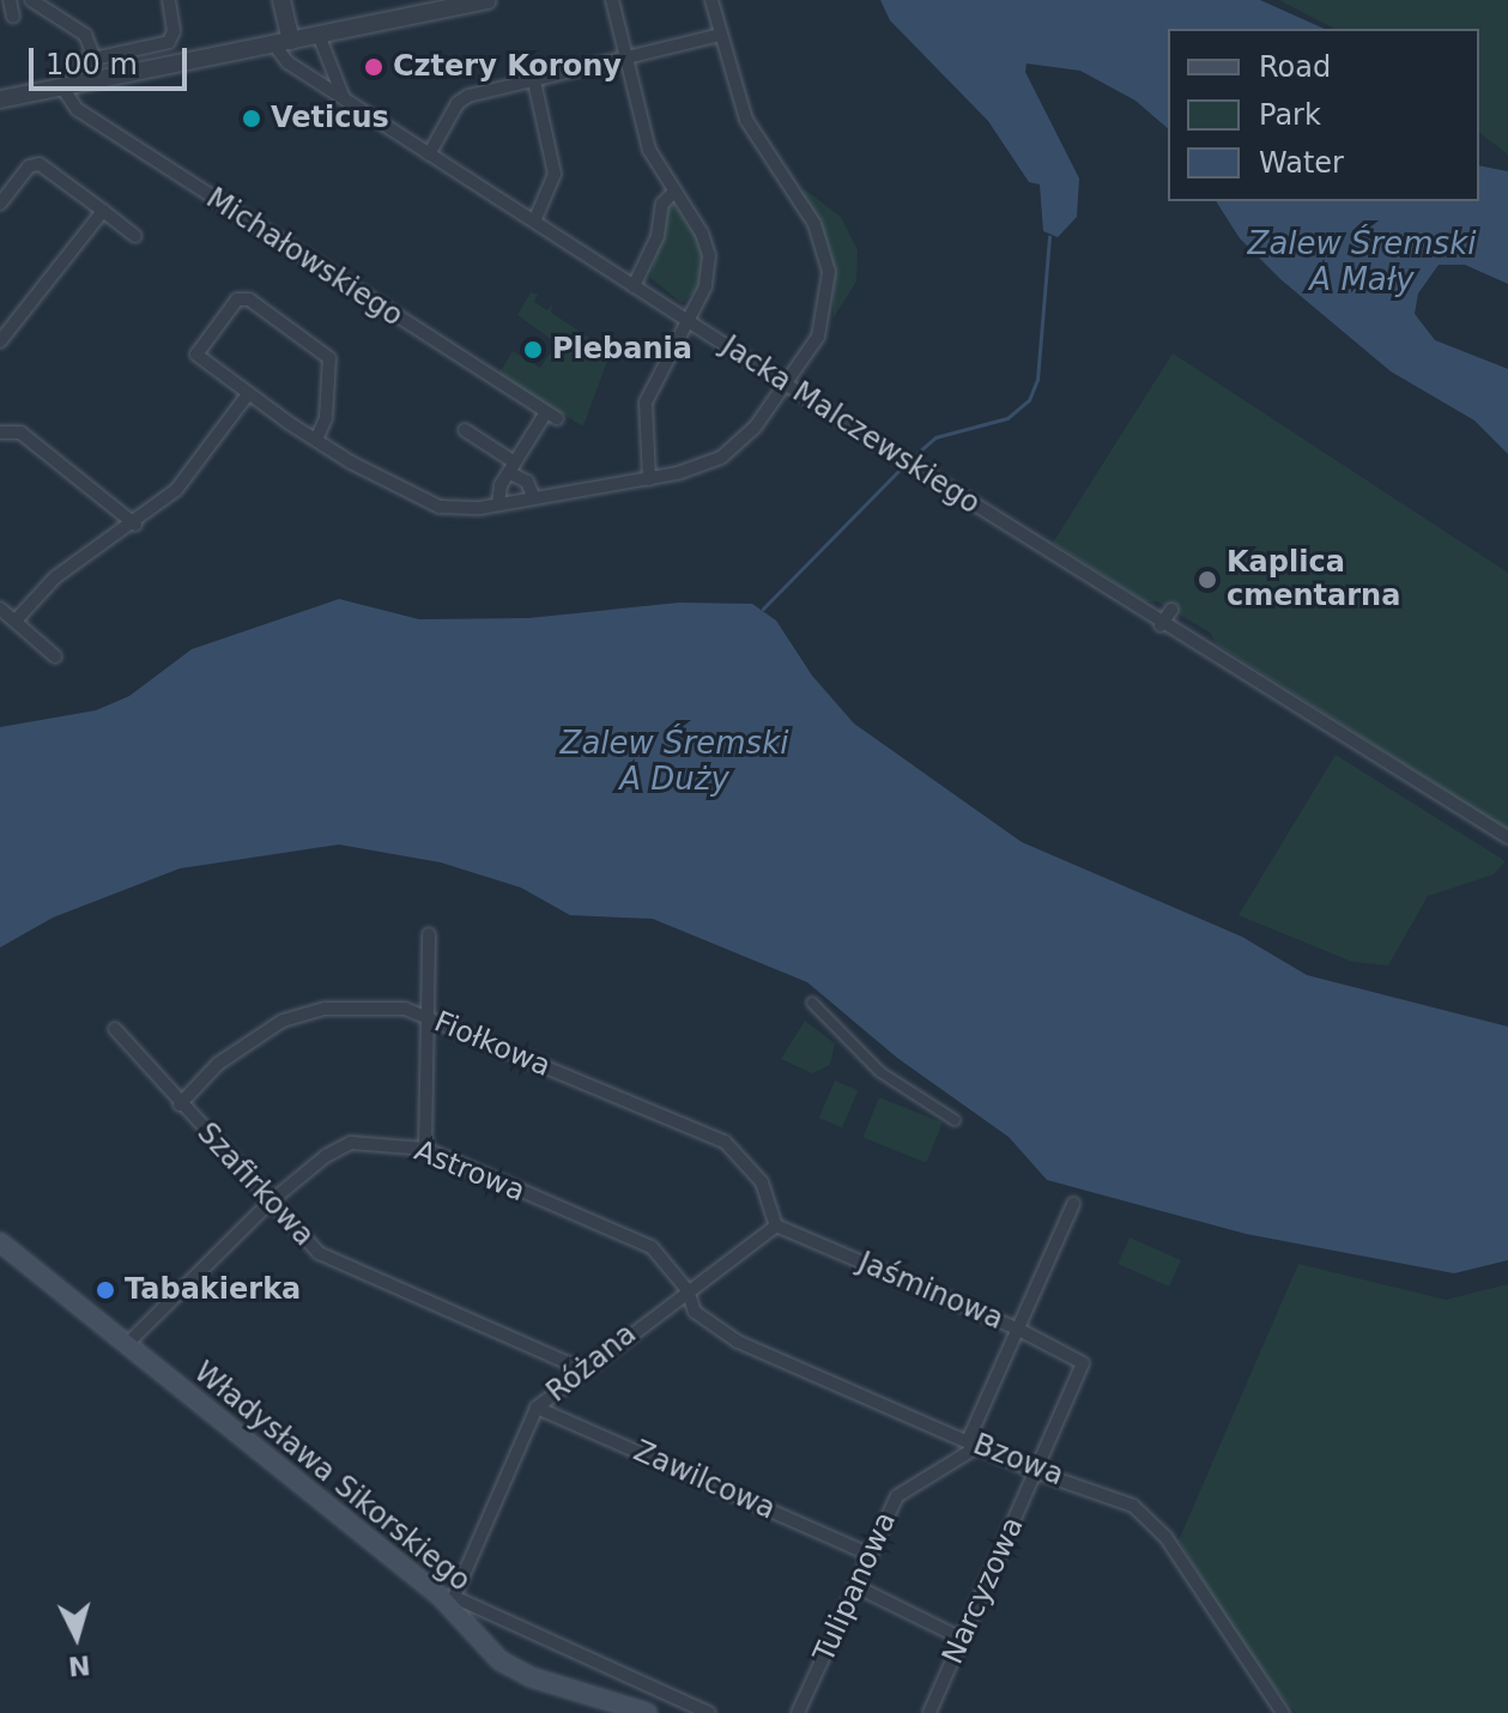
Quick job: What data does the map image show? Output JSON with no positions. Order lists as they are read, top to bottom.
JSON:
{
  "streets": {
    "main road": ["Władysława Sikorskiego"],
    "street": [
      "Michałowskiego",
      "Jacka Malczewskiego",
      "Fiołkowa",
      "Astrowa",
      "Szafirkowa",
      "Jaśminowa",
      "Różana",
      "Bzowa",
      "Zawilcowa",
      "Tulipanowa",
      "Narcyzowa"
    ]
  },
  "crossings": [
    ["Fiołkowa", "Szafirkowa"],
    ["Fiołkowa", "Jaśminowa"],
    ["Fiołkowa", "Różana"],
    ["Astrowa", "Szafirkowa"],
    ["Astrowa", "Różana"],
    ["Astrowa", "Bzowa"],
    ["Astrowa", "Władysława Sikorskiego"],
    ["Szafirkowa", "Różana"],
    ["Jaśminowa", "Różana"],
    ["Jaśminowa", "Narcyzowa"],
    ["Różana", "Bzowa"],
    ["Różana", "Władysława Sikorskiego"],
    ["Różana", "Zawilcowa"],
    ["Bzowa", "Tulipanowa"],
    ["Bzowa", "Narcyzowa"],
    ["Zawilcowa", "Tulipanowa"]
  ],
  "water": ["Zalew Śremski A Mały", "Zalew Śremski A Duży"],
  "places": [
    "Cztery Korony",
    "Veticus",
    "Plebania",
    "Kaplica cmentarna",
    "Tabakierka"
  ],
  "legend": ["Road", "Park", "Water"],
  "scale_bar": "100 m",
  "north": "bottom"
}
